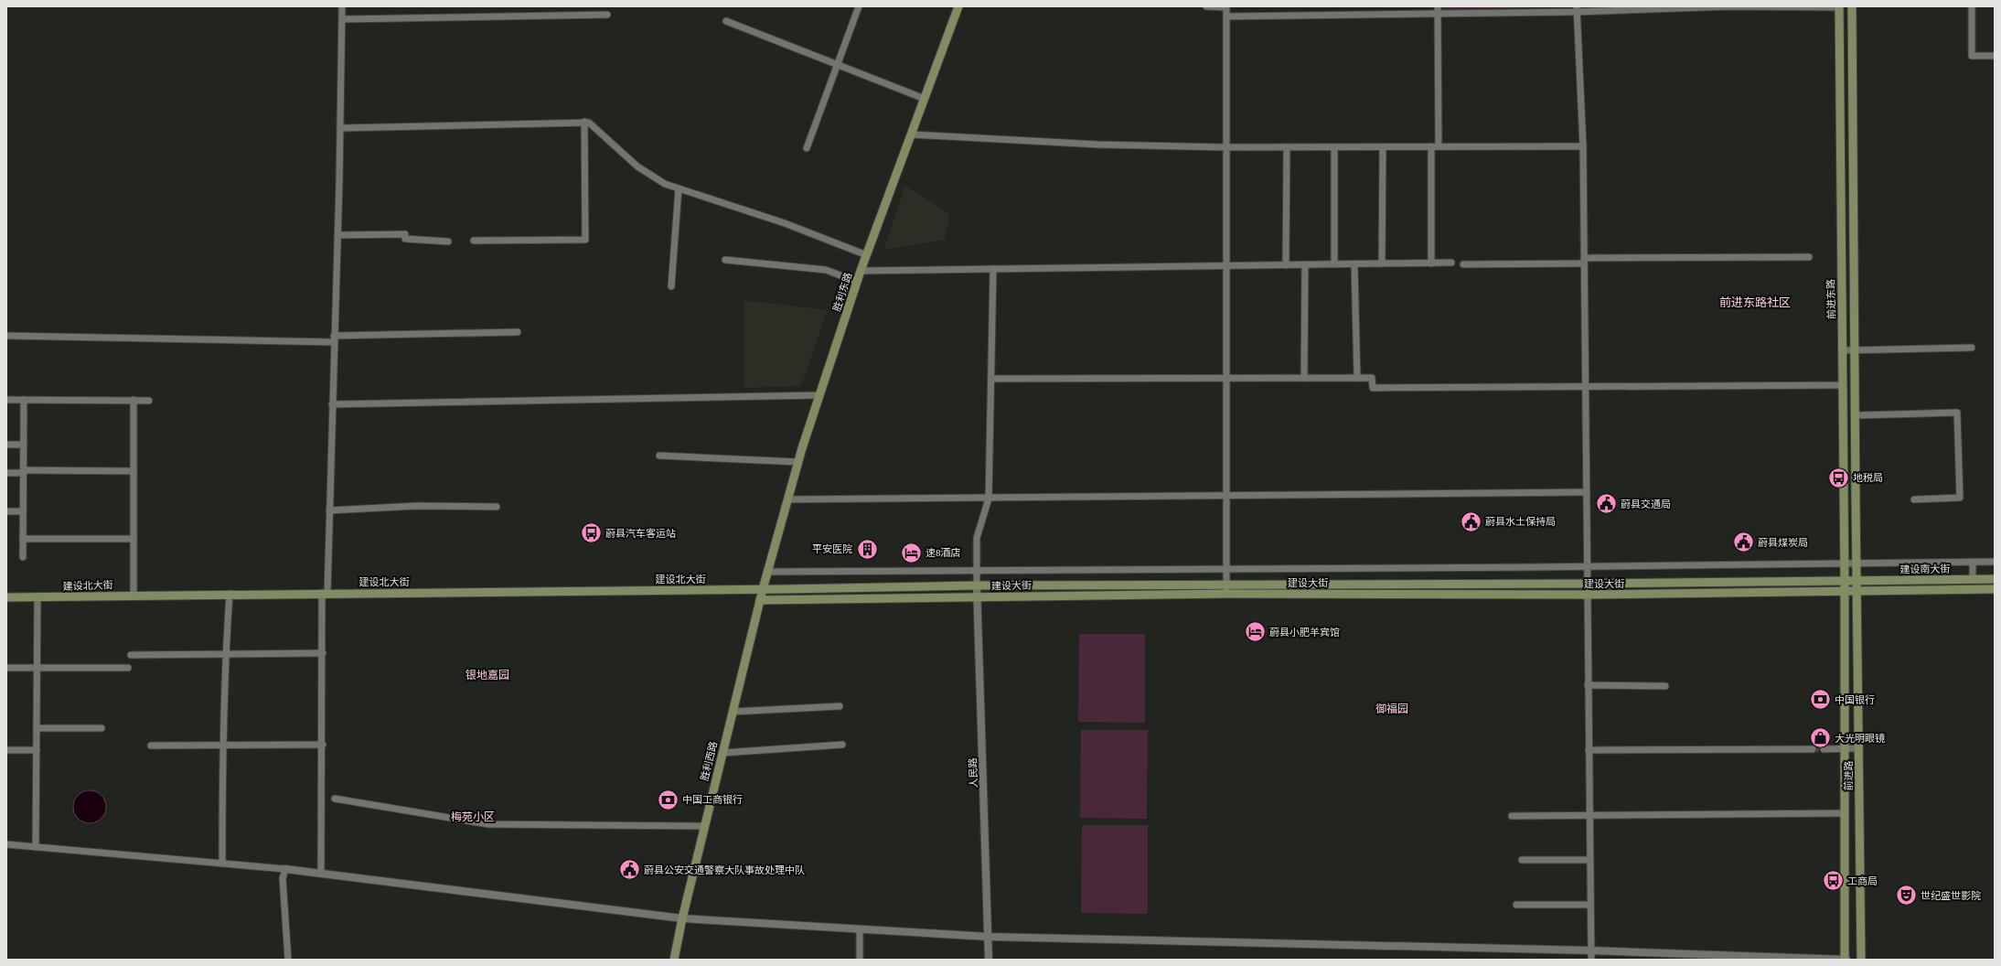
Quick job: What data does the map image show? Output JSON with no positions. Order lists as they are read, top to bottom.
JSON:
{
  "streets": {
    "main road": [
      "胜利东路",
      "前进东路",
      "建设南大街",
      "建设北大街",
      "建设大街",
      "胜利西路",
      "前进路"
    ],
    "street": ["人民路"]
  },
  "crossings": [
    ["胜利东路", "建设北大街"],
    ["胜利东路", "建设大街"],
    ["胜利东路", "胜利西路"],
    ["前进东路", "建设大街"],
    ["前进东路", "前进路"],
    ["建设南大街", "建设大街"],
    ["建设北大街", "建设大街"],
    ["建设北大街", "胜利西路"],
    ["建设大街", "胜利西路"],
    ["建设大街", "人民路"],
    ["建设大街", "前进路"]
  ],
  "districts": [
    "前进东路社区",
    "银地嘉园",
    "御福园",
    "梅苑小区"
  ],
  "places": {
    "bus stop": ["地税局", "蔚县汽车客运站", "工商局"],
    "public building": [
      "蔚县交通局",
      "蔚县水土保持局",
      "蔚县煤炭局",
      "蔚县公安交通警察大队事故处理中队"
    ],
    "building": ["平安医院"],
    "hotel": ["速8酒店", "蔚县小肥羊宾馆"],
    "bank": ["中国银行", "中国工商银行"],
    "shop": ["大光明眼镜"],
    "theatre": ["世纪盛世影院"]
  }
}
